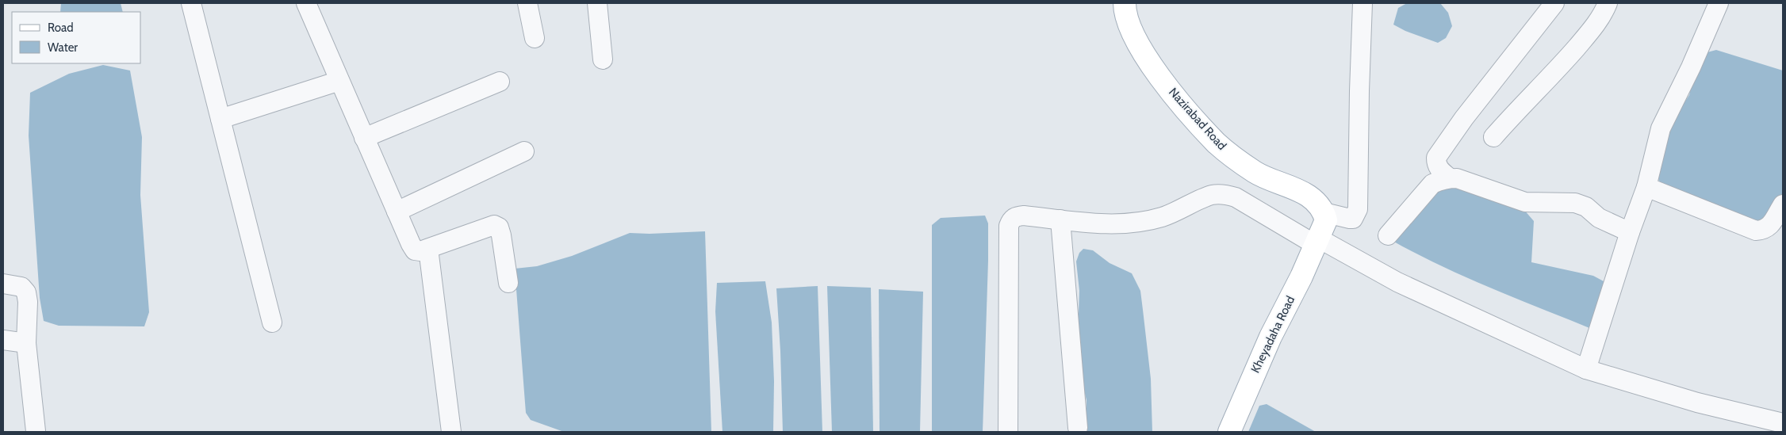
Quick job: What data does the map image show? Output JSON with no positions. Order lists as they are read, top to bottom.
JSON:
{
  "streets": {
    "main road": ["Nazirabad Road", "Kheyadaha Road"]
  },
  "crossings": [
    ["Nazirabad Road", "Kheyadaha Road"]
  ],
  "legend": ["Road", "Water"]
}
